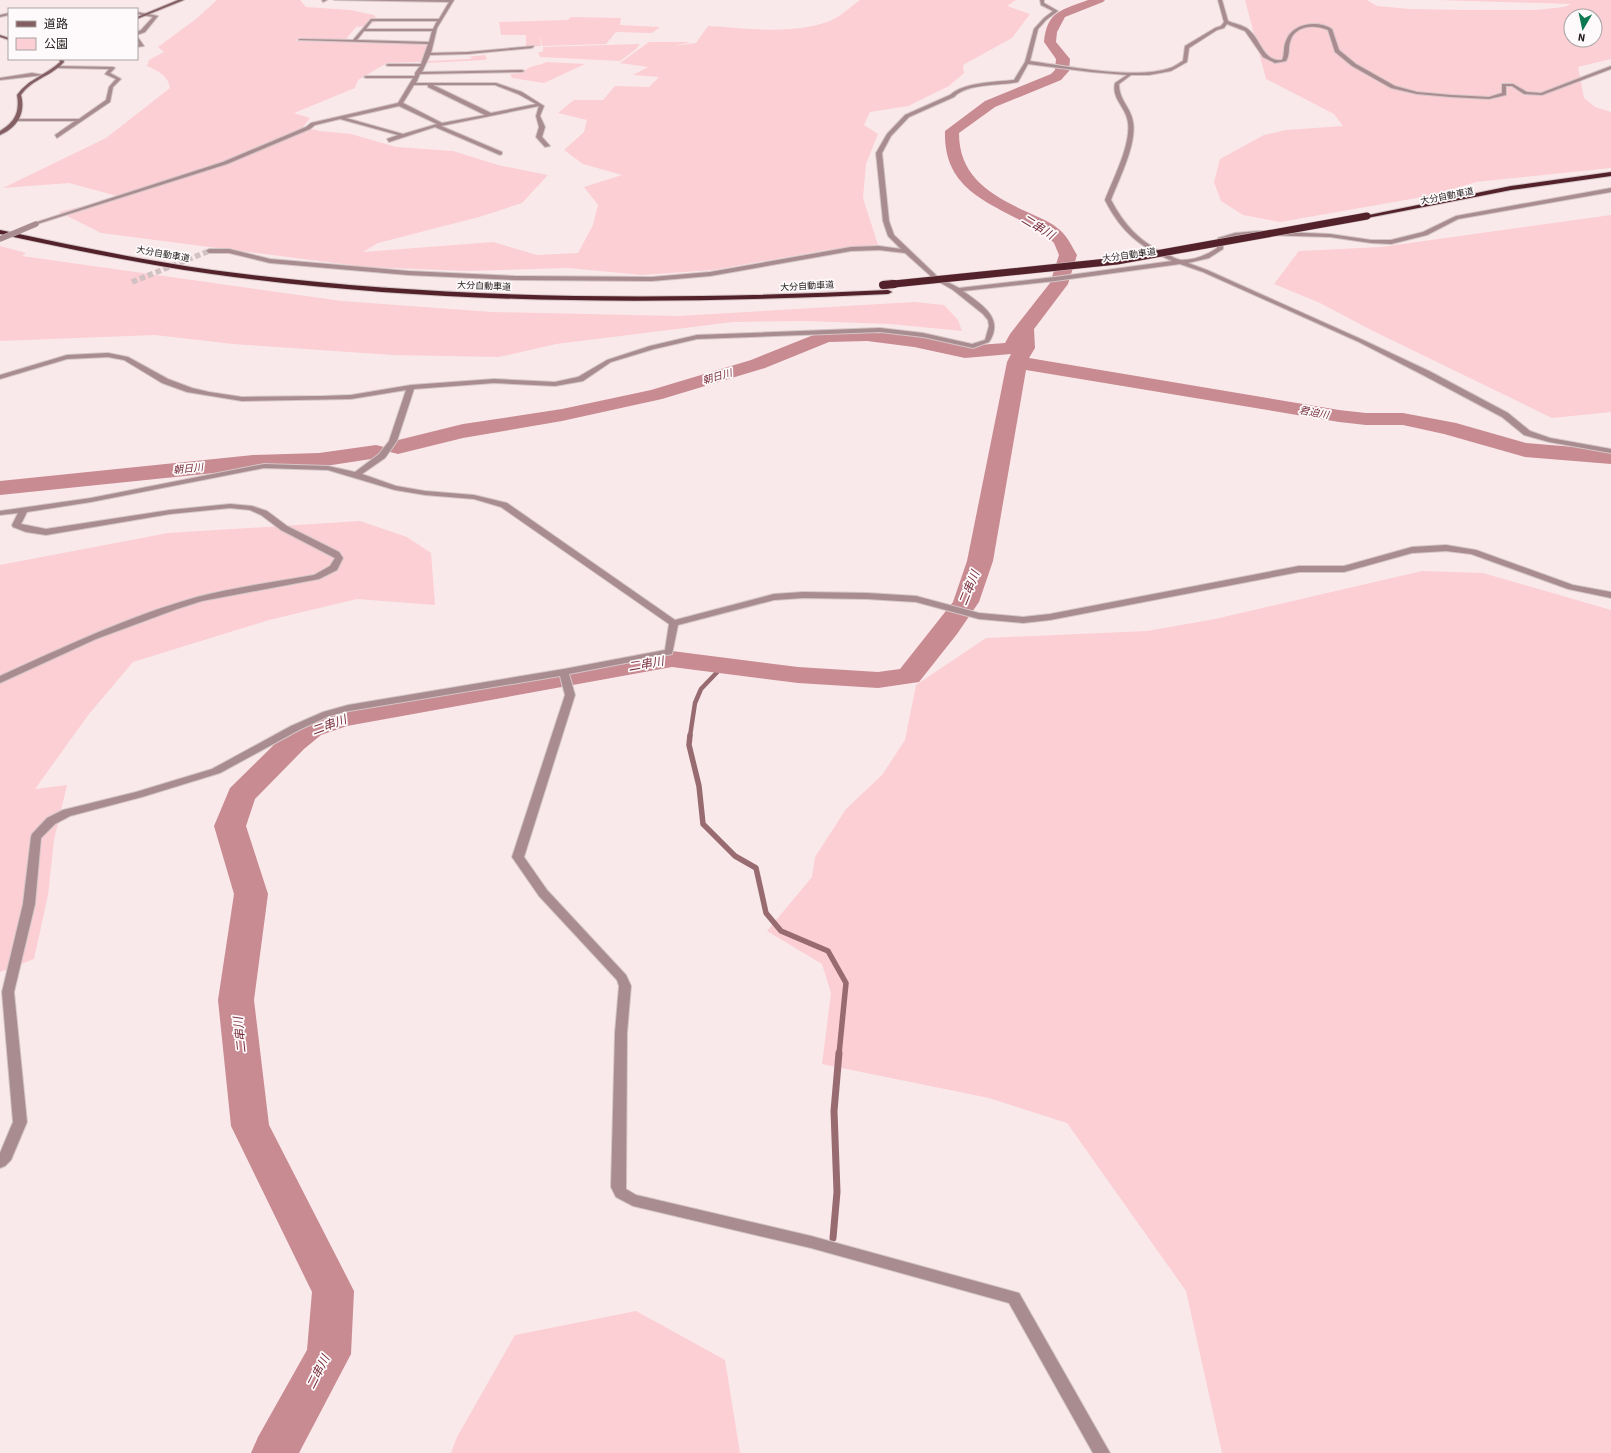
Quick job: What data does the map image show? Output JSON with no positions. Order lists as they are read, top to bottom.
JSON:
{
  "streets": {
    "highway": ["大分自動車道"]
  },
  "water": ["二串川", "朝日川", "君迫川"],
  "legend": ["道路", "公園"],
  "north": "bottom"
}
